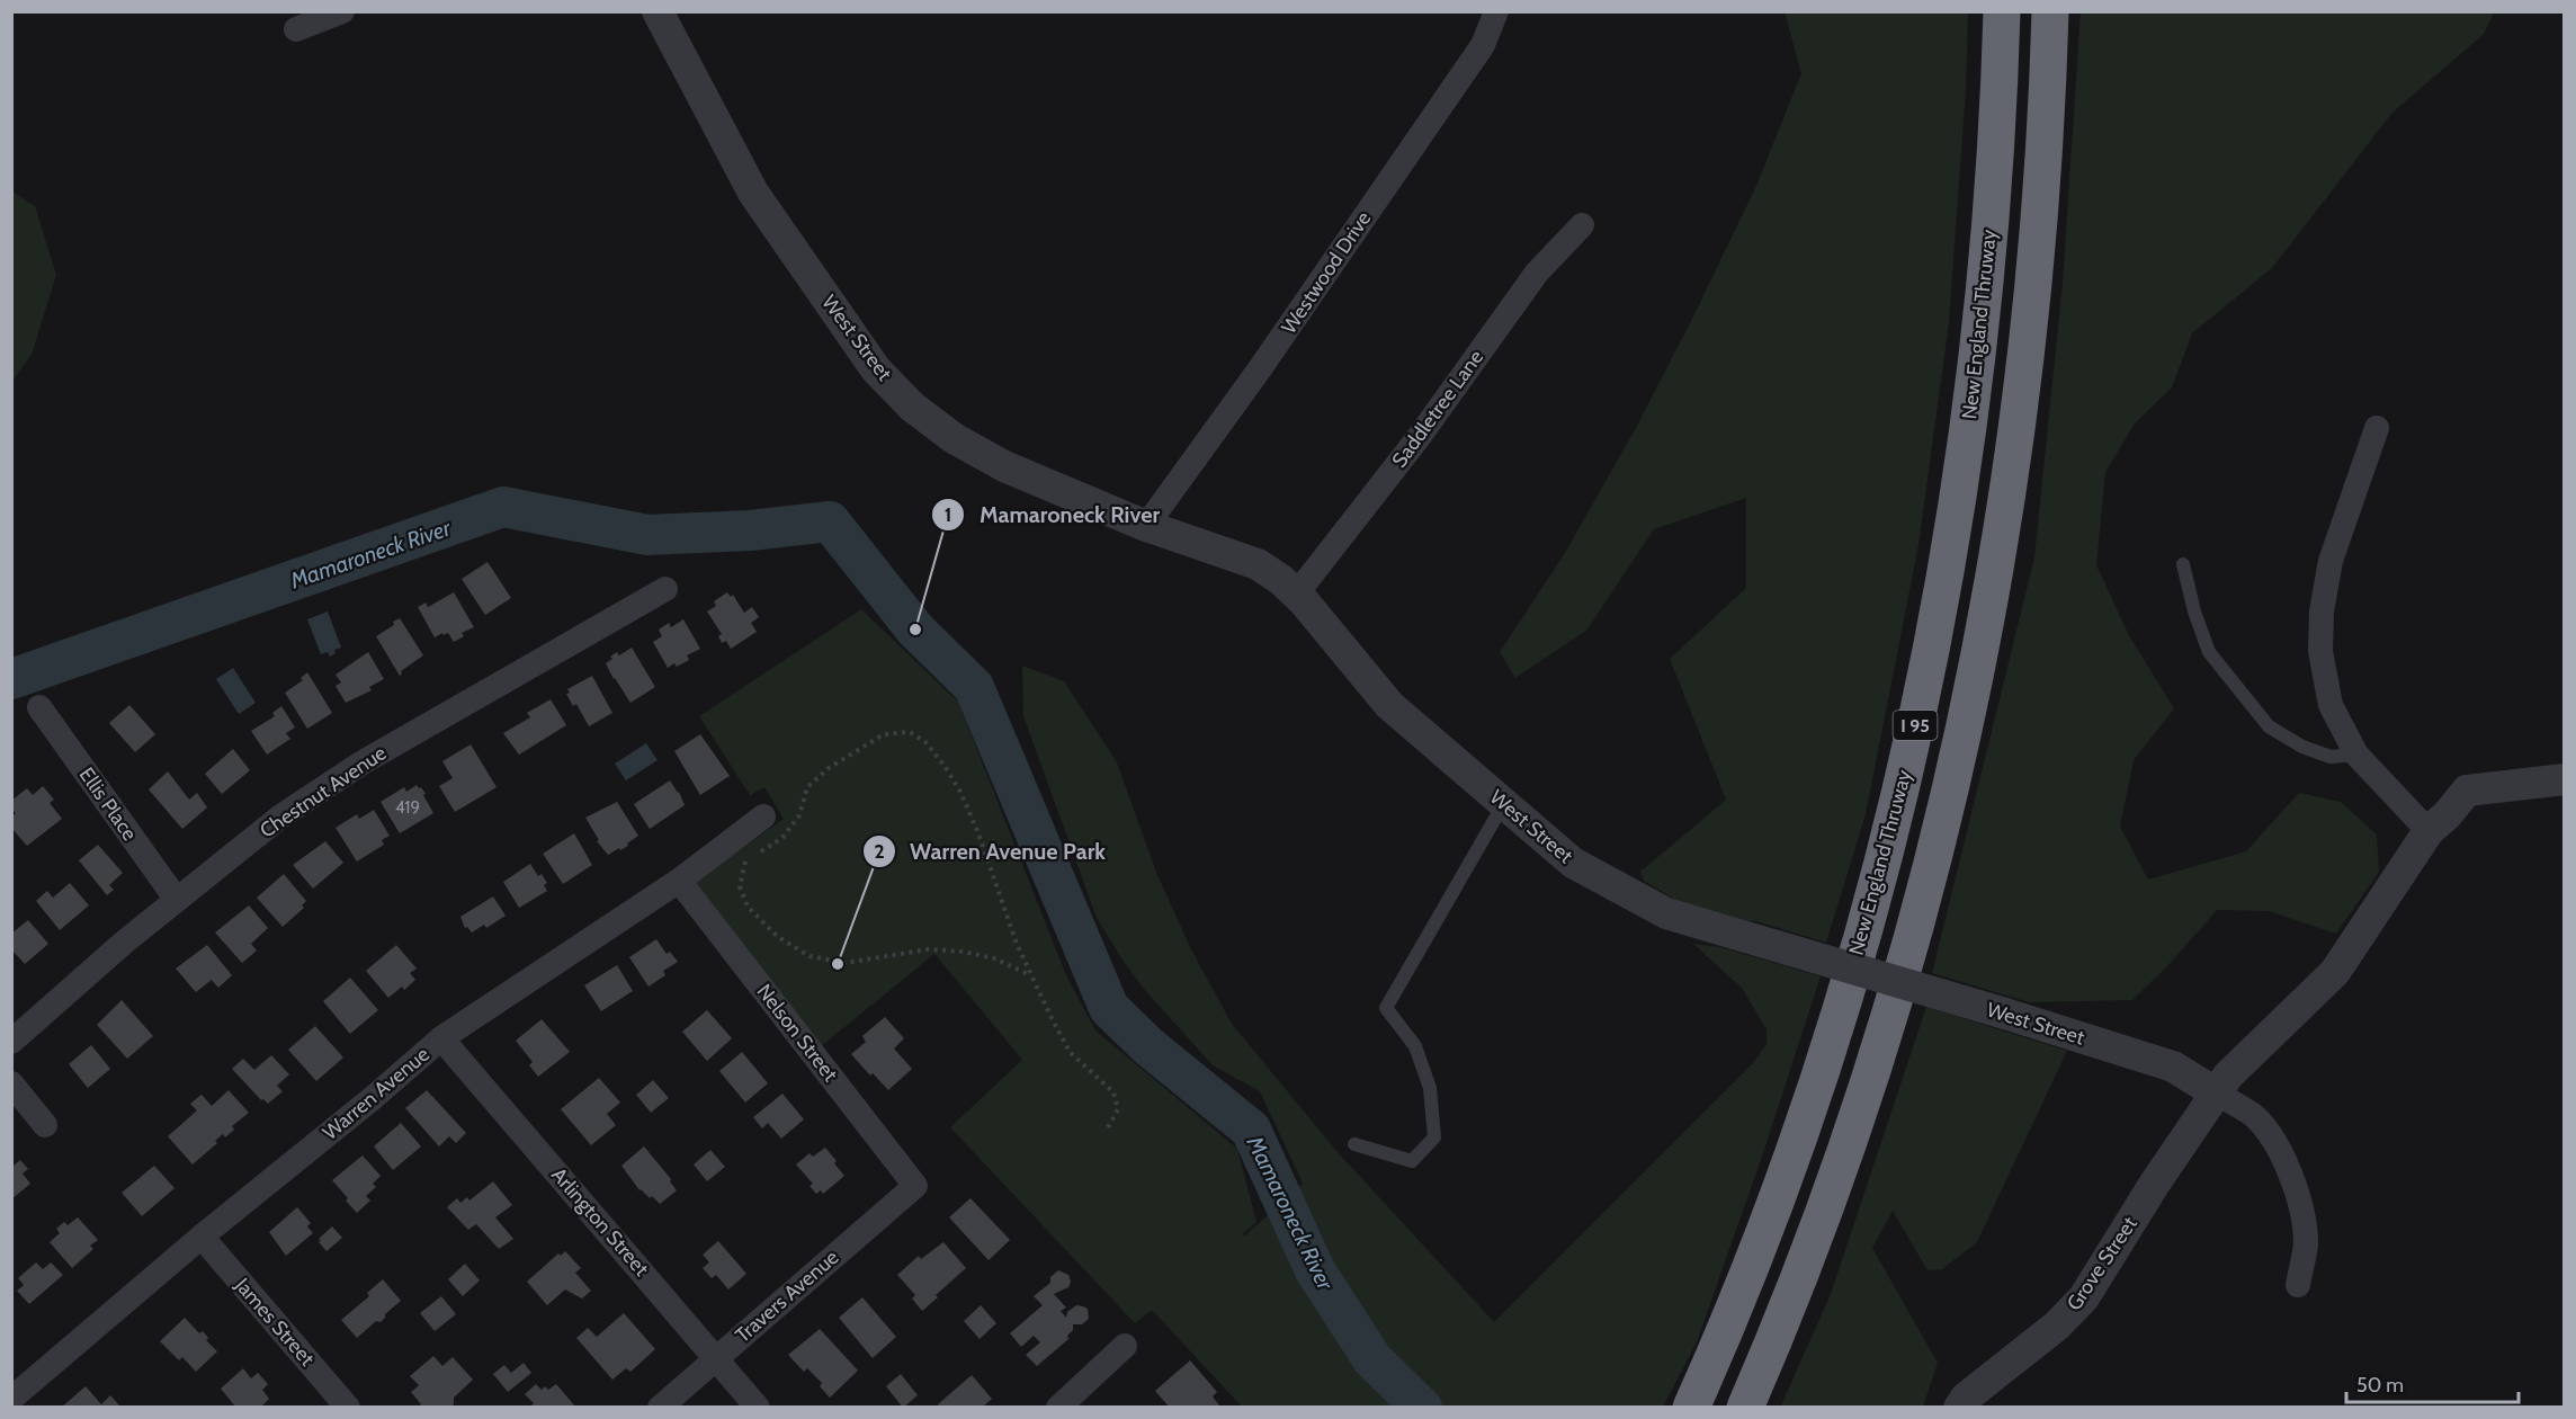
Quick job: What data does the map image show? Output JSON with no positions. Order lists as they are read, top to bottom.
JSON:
{
  "streets": {
    "highway": ["New England Thruway", "I 95"],
    "street": [
      "Westwood Drive",
      "West Street",
      "Saddletree Lane",
      "Chestnut Avenue",
      "Ellis Place",
      "Nelson Street",
      "Warren Avenue",
      "Arlington Street",
      "Grove Street",
      "Travers Avenue",
      "James Street"
    ]
  },
  "crossings": [
    ["Westwood Drive", "West Street"],
    ["West Street", "Saddletree Lane"],
    ["West Street", "Grove Street"],
    ["Chestnut Avenue", "Ellis Place"],
    ["Nelson Street", "Warren Avenue"],
    ["Nelson Street", "Travers Avenue"],
    ["Warren Avenue", "Arlington Street"],
    ["Warren Avenue", "James Street"],
    ["Arlington Street", "Travers Avenue"]
  ],
  "water": ["Mamaroneck River"],
  "places": ["Mamaroneck River", "Warren Avenue Park"],
  "house_numbers": ["419"],
  "scale_bar": "50 m"
}
